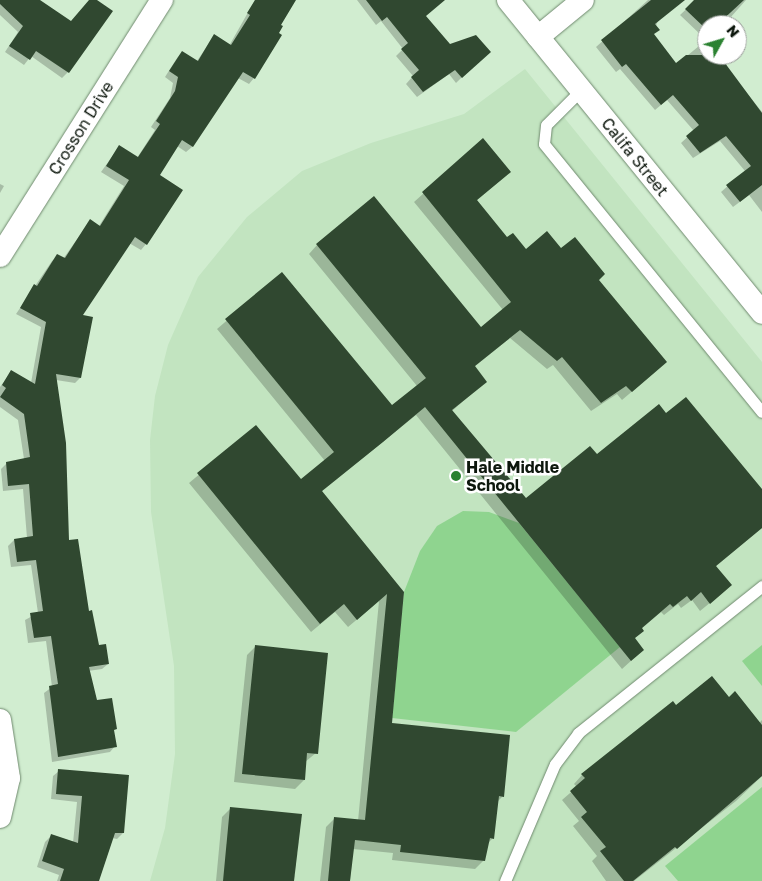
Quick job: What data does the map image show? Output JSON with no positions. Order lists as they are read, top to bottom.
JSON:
{
  "streets": {
    "street": ["Crosson Drive", "Califa Street"]
  },
  "places": ["Hale Middle School"],
  "north": "top right"
}
